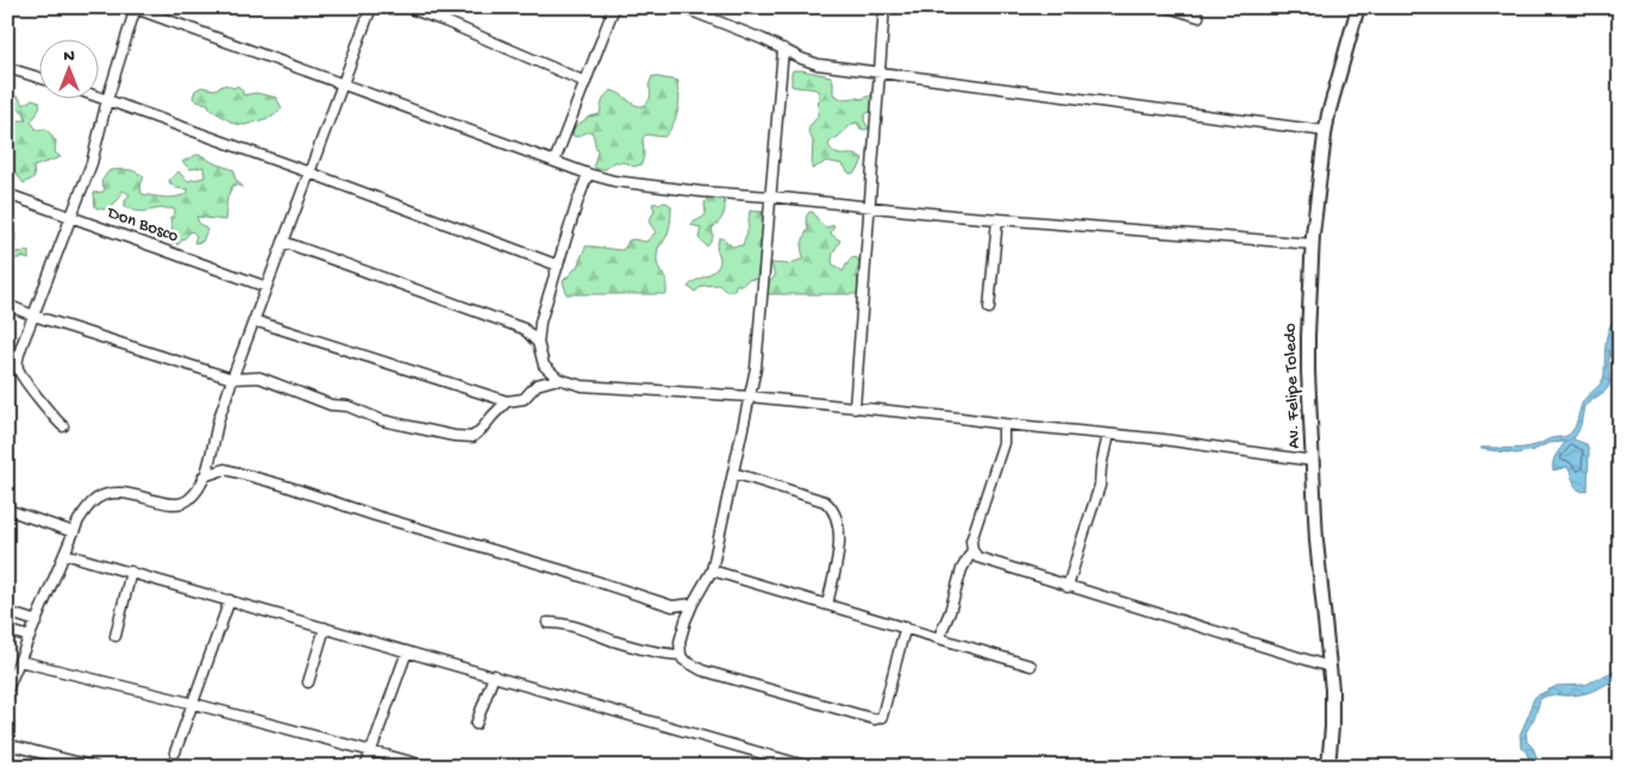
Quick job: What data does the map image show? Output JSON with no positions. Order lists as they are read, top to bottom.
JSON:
{
  "streets": {
    "main road": ["Av. Felipe Toledo"],
    "street": ["Don Bosco"]
  },
  "north": "top"
}
